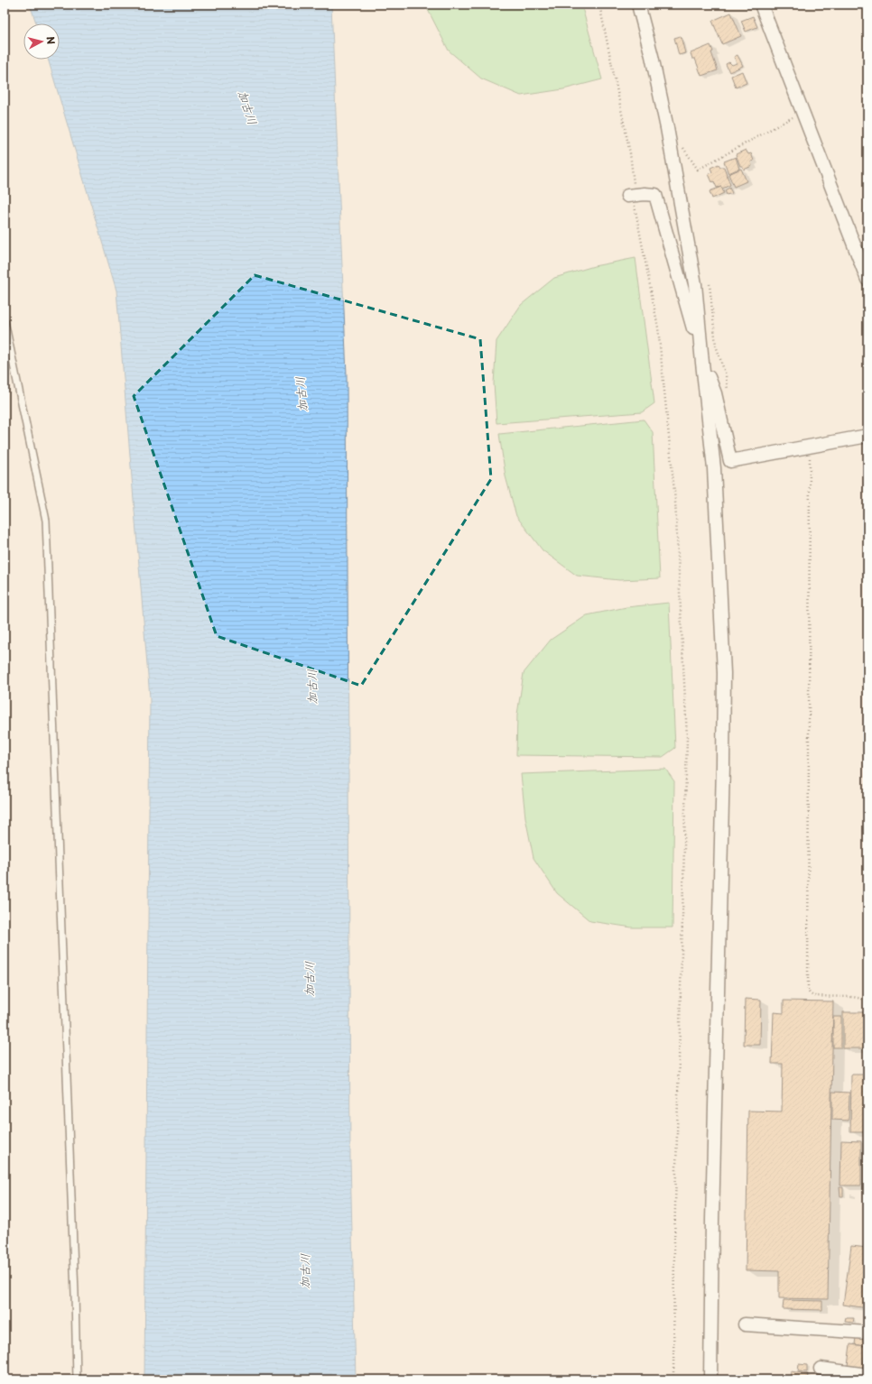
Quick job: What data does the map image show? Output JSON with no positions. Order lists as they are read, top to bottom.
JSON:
{
  "water": ["加古川"],
  "north": "right"
}
